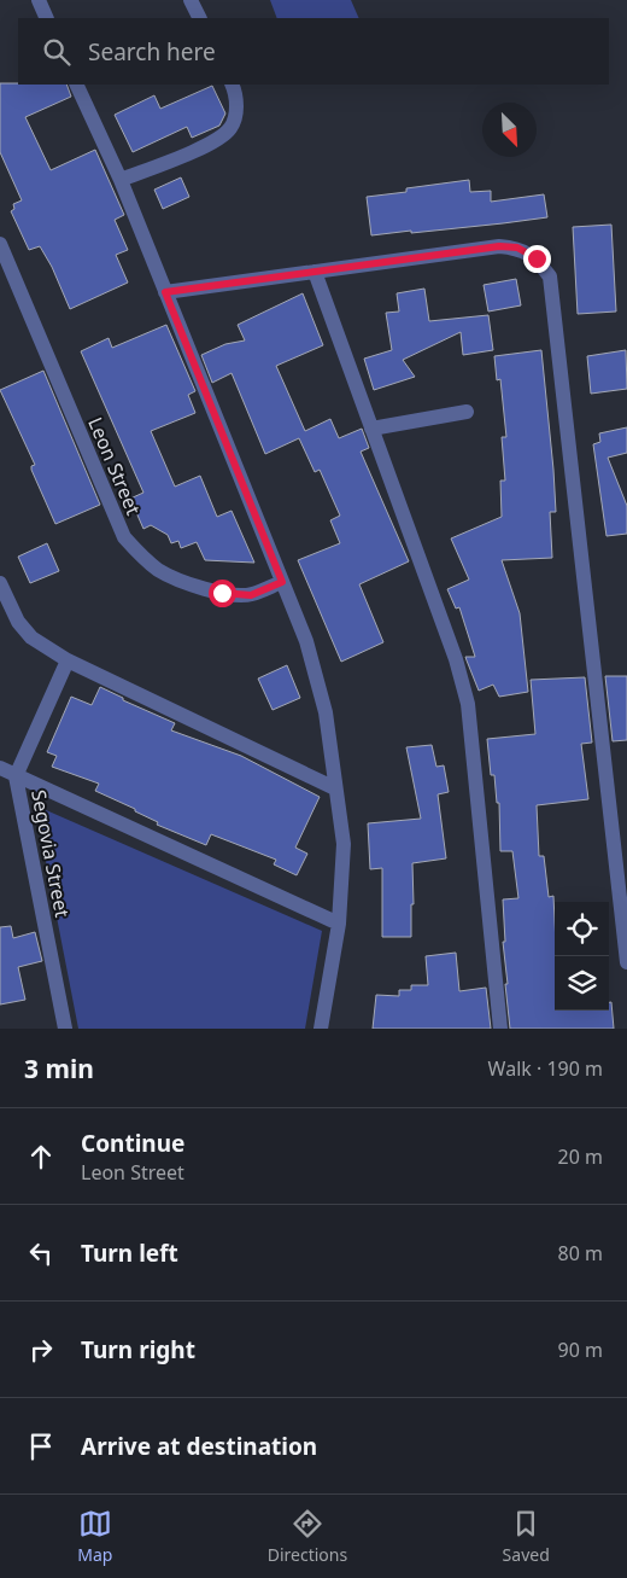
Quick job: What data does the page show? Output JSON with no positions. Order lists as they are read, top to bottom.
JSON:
{
  "streets": {
    "street": ["Leon Street", "Segovia Street"]
  },
  "north": "bottom right",
  "page": {
    "search": "Search here",
    "heading": ["3 min", "Walk · 190 m"],
    "list": [
      ["Continue", "Leon Street", "20 m"],
      ["Turn left", "80 m"],
      ["Turn right", "90 m"],
      "Arrive at destination"
    ],
    "nav": ["Map", "Directions", "Saved"]
  }
}
